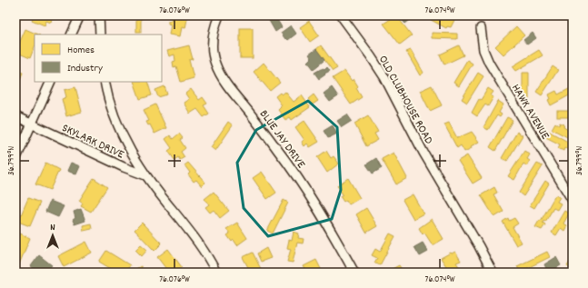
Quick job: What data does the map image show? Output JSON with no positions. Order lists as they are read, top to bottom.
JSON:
{
  "streets": {
    "street": [
      "OLD CLUBHOUSE ROAD",
      "HAWK AVENUE",
      "BLUE JAY DRIVE",
      "SKYLARK DRIVE"
    ]
  },
  "legend": ["Homes", "Industry"],
  "north": "top",
  "coordinates": ["76.076°W", "76.074°W", "36.799°N"]
}
